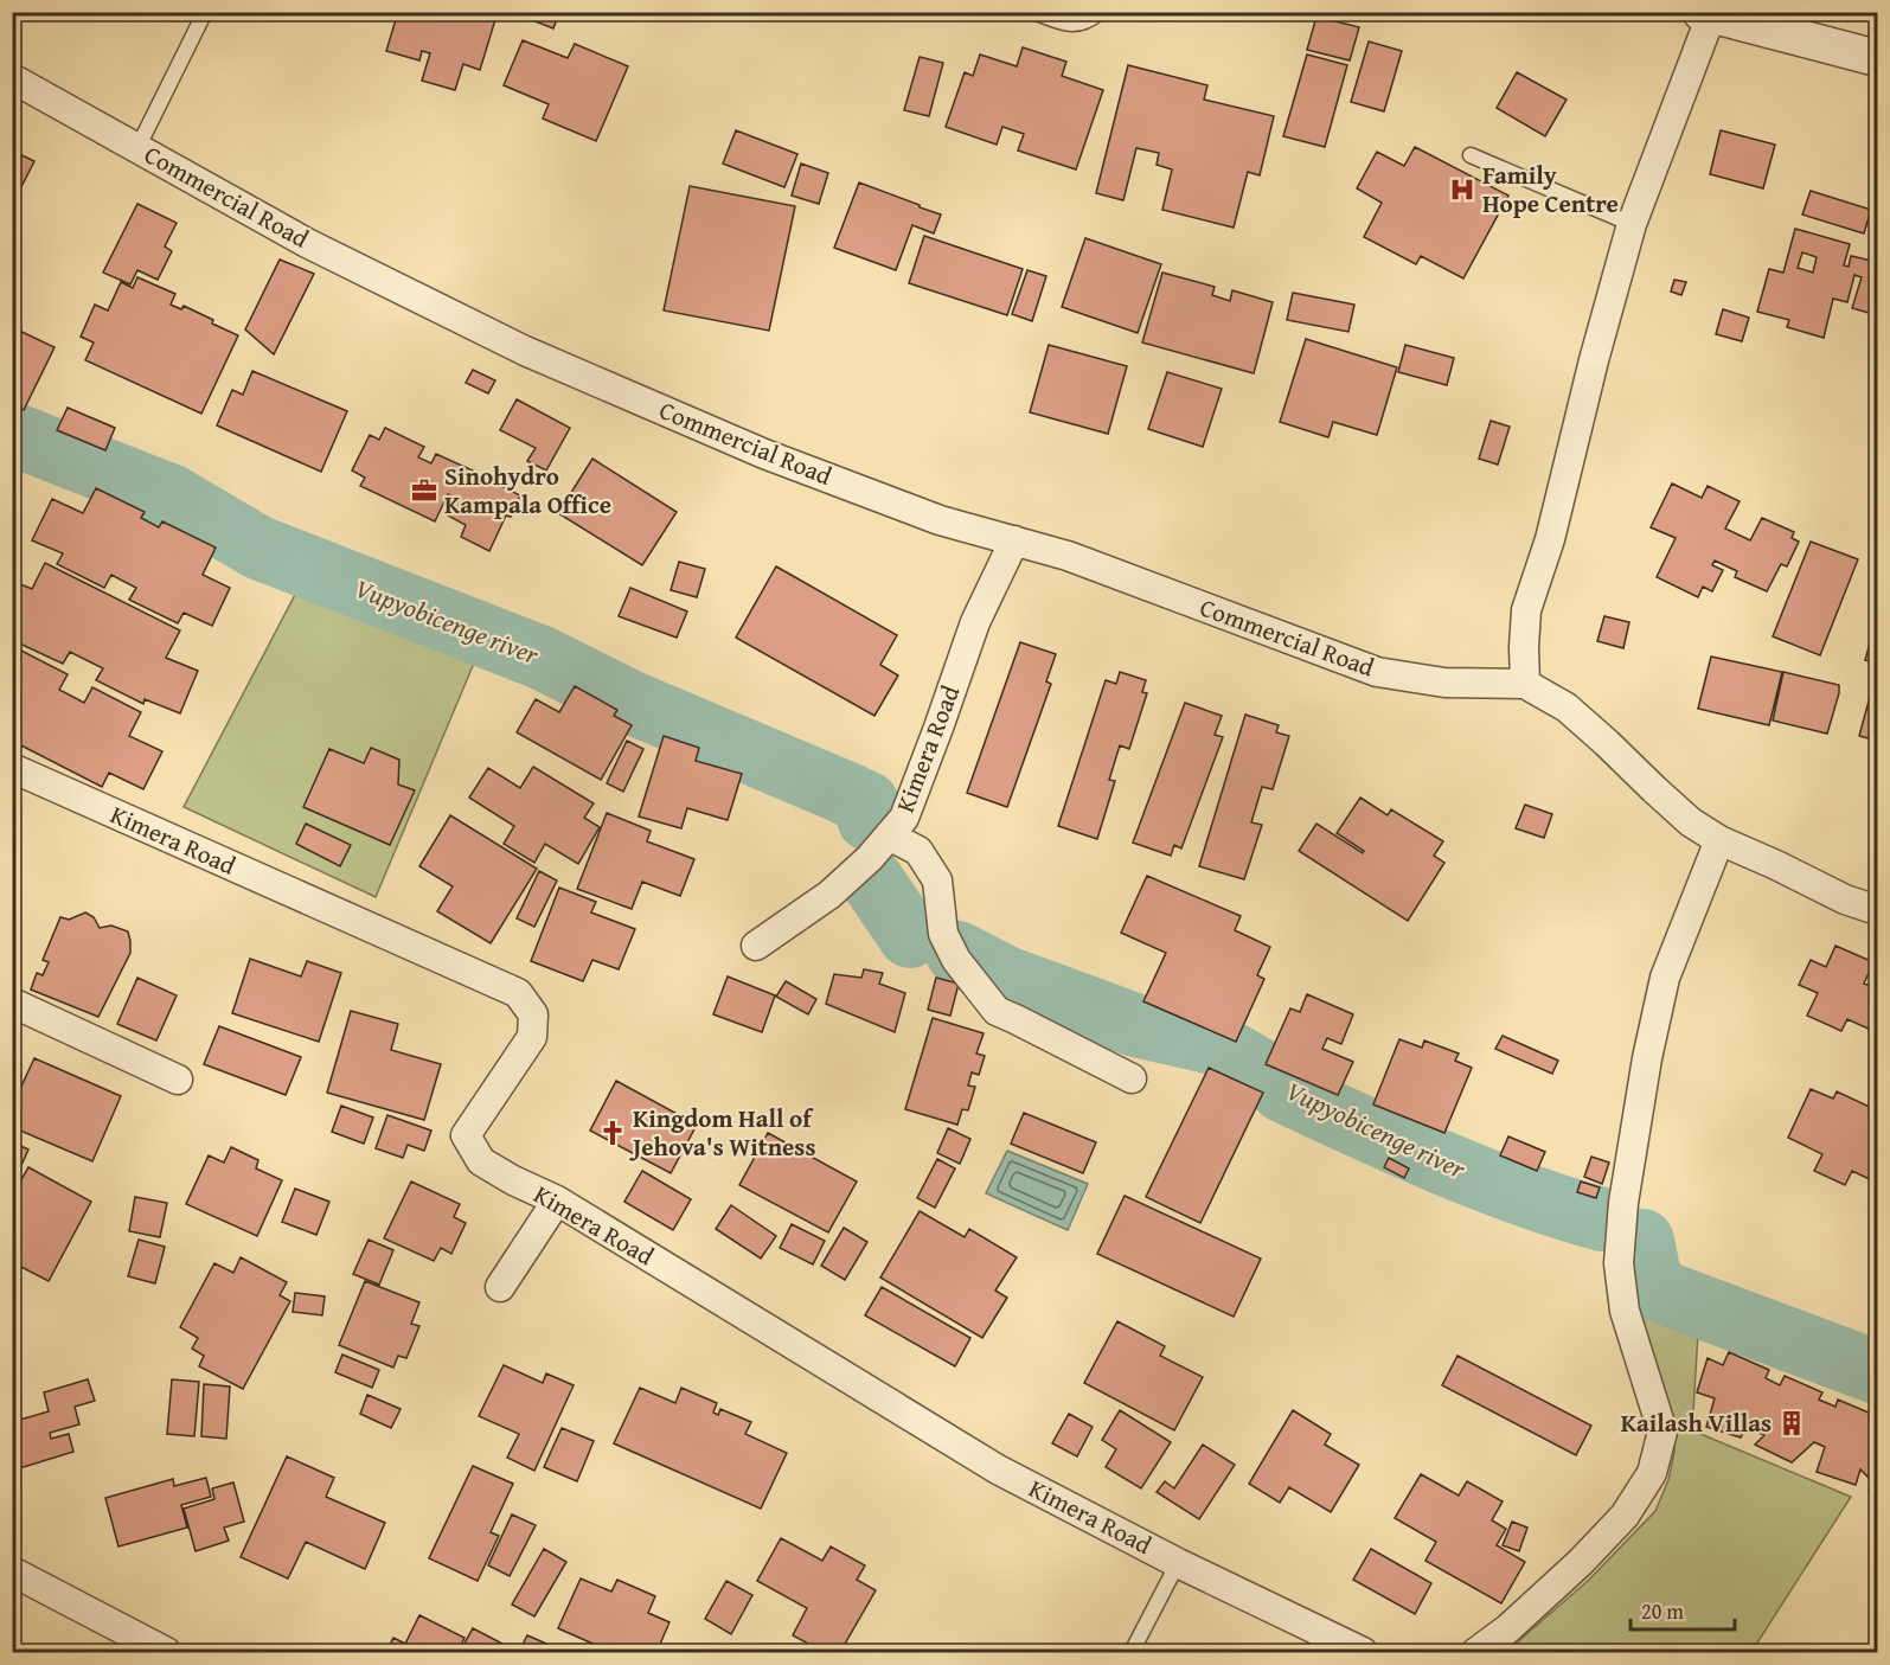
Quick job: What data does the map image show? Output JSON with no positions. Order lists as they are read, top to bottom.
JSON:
{
  "streets": {
    "street": ["Commercial Road", "Kimera Road"]
  },
  "crossings": [
    ["Commercial Road", "Kimera Road"]
  ],
  "water": ["Vupyobicenge river"],
  "places": {
    "hospital": ["Family Hope Centre"],
    "office": ["Sinohydro Kampala Office"],
    "church": ["Kingdom Hall of Jehova's Witness"],
    "building": ["Kailash Villas"]
  },
  "scale_bar": "20 m"
}
